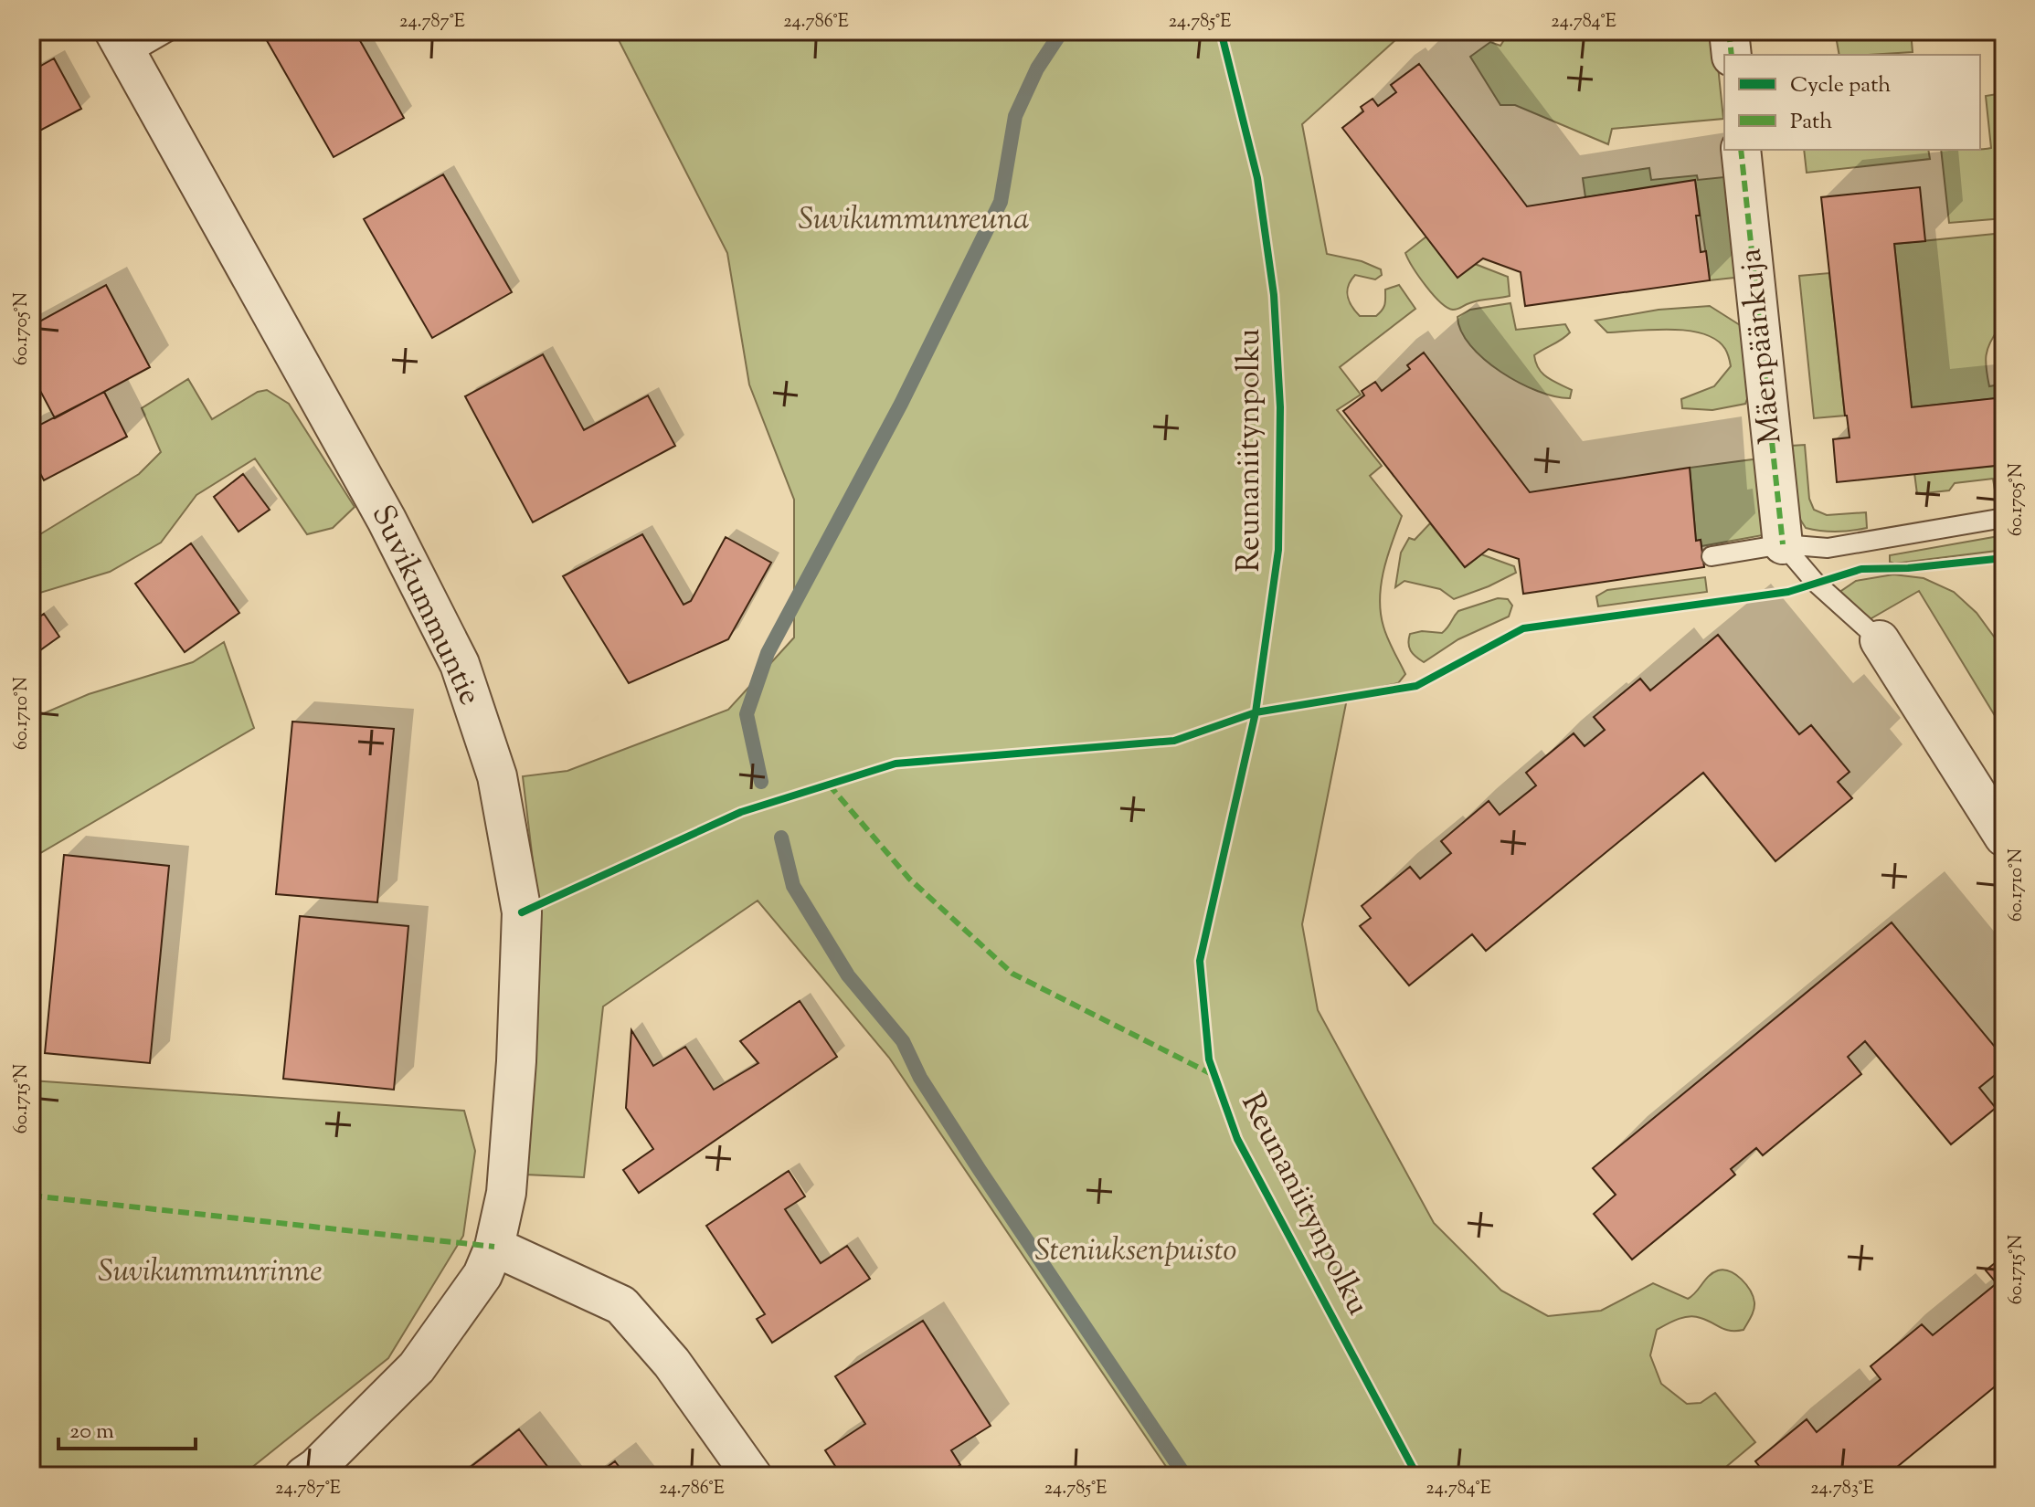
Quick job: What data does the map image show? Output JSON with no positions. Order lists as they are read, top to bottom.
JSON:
{
  "streets": {
    "street": ["Mäenpäänkuja", "Suvikummuntie"],
    "cycle path": ["Reunaniitynpolku"]
  },
  "parks": ["Suvikummunreuna", "Steniuksenpuisto", "Suvikummunrinne"],
  "legend": ["Cycle path", "Path"],
  "scale_bar": "20 m",
  "coordinates": [
    "24.787°E",
    "24.786°E",
    "24.785°E",
    "24.784°E",
    "60.1705°N",
    "60.1710°N",
    "60.1715°N",
    "24.783°E"
  ]
}
